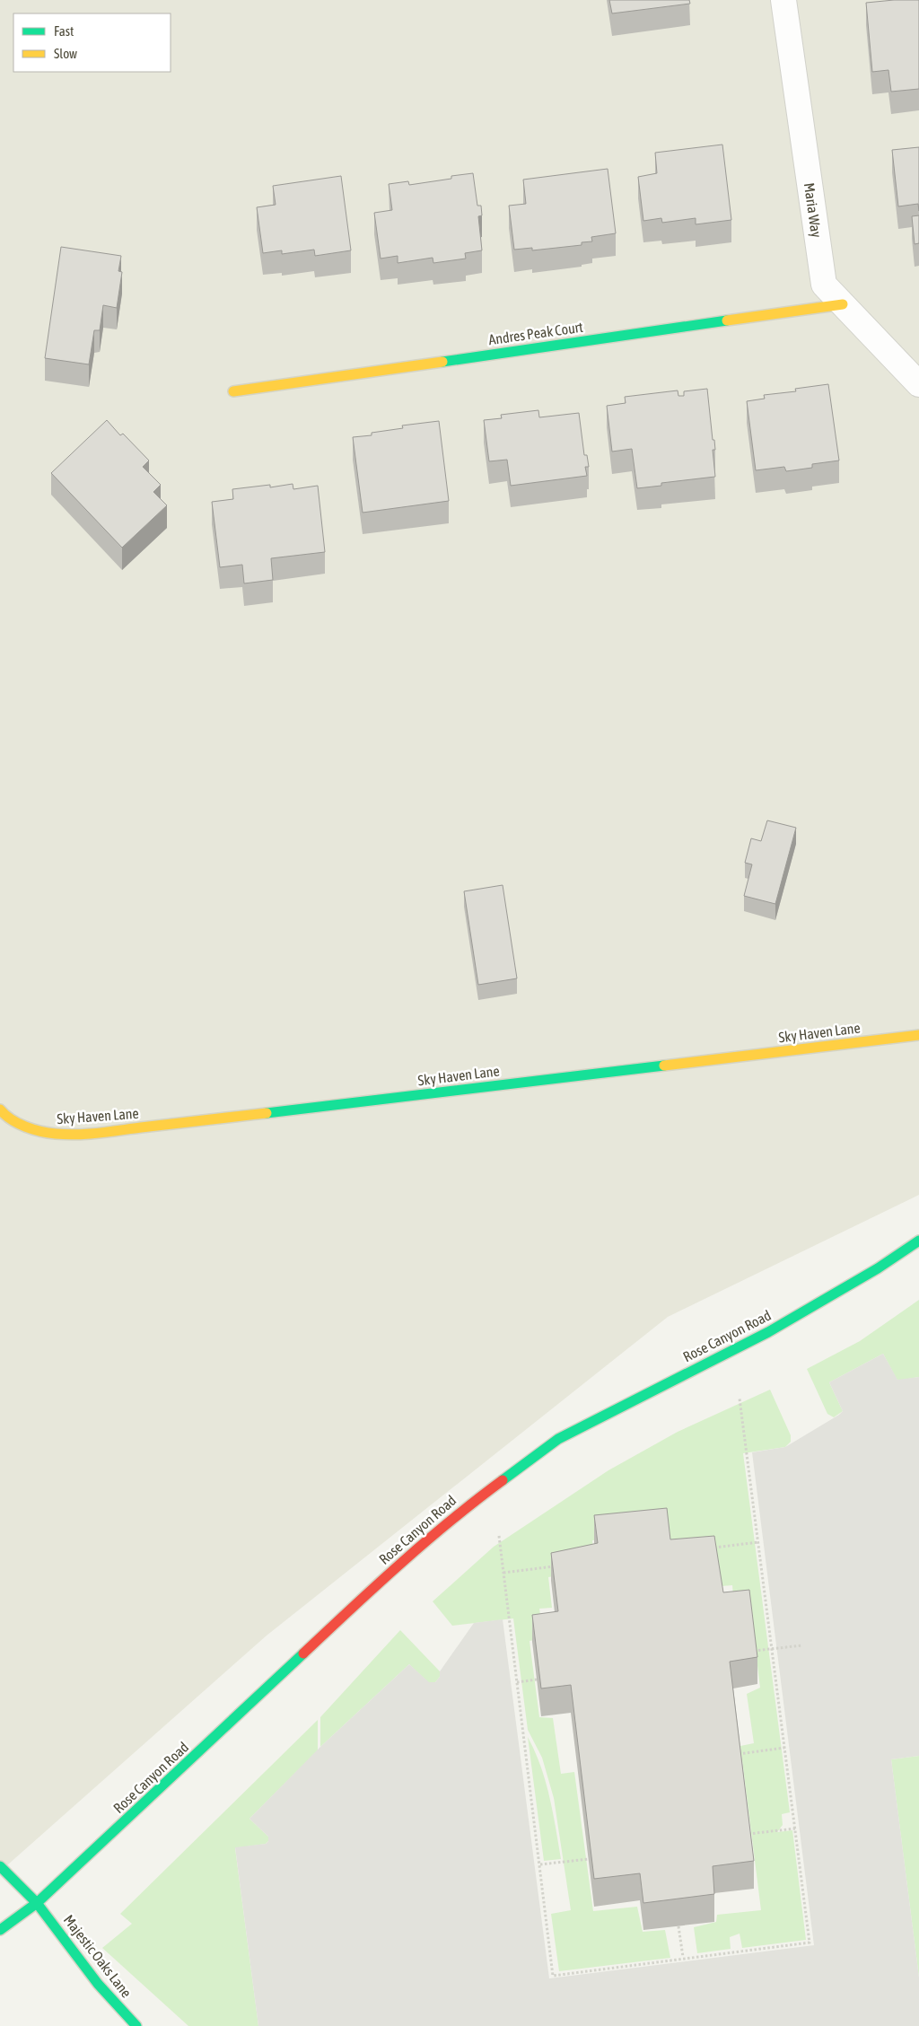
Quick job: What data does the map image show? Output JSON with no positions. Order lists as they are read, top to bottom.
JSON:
{
  "streets": {
    "street": [
      "Maria Way",
      "Andres Peak Court",
      "Sky Haven Lane",
      "Rose Canyon Road",
      "Majestic Oaks Lane"
    ]
  },
  "crossings": [
    ["Maria Way", "Andres Peak Court"],
    ["Rose Canyon Road", "Majestic Oaks Lane"]
  ],
  "legend": ["Fast", "Slow"]
}
